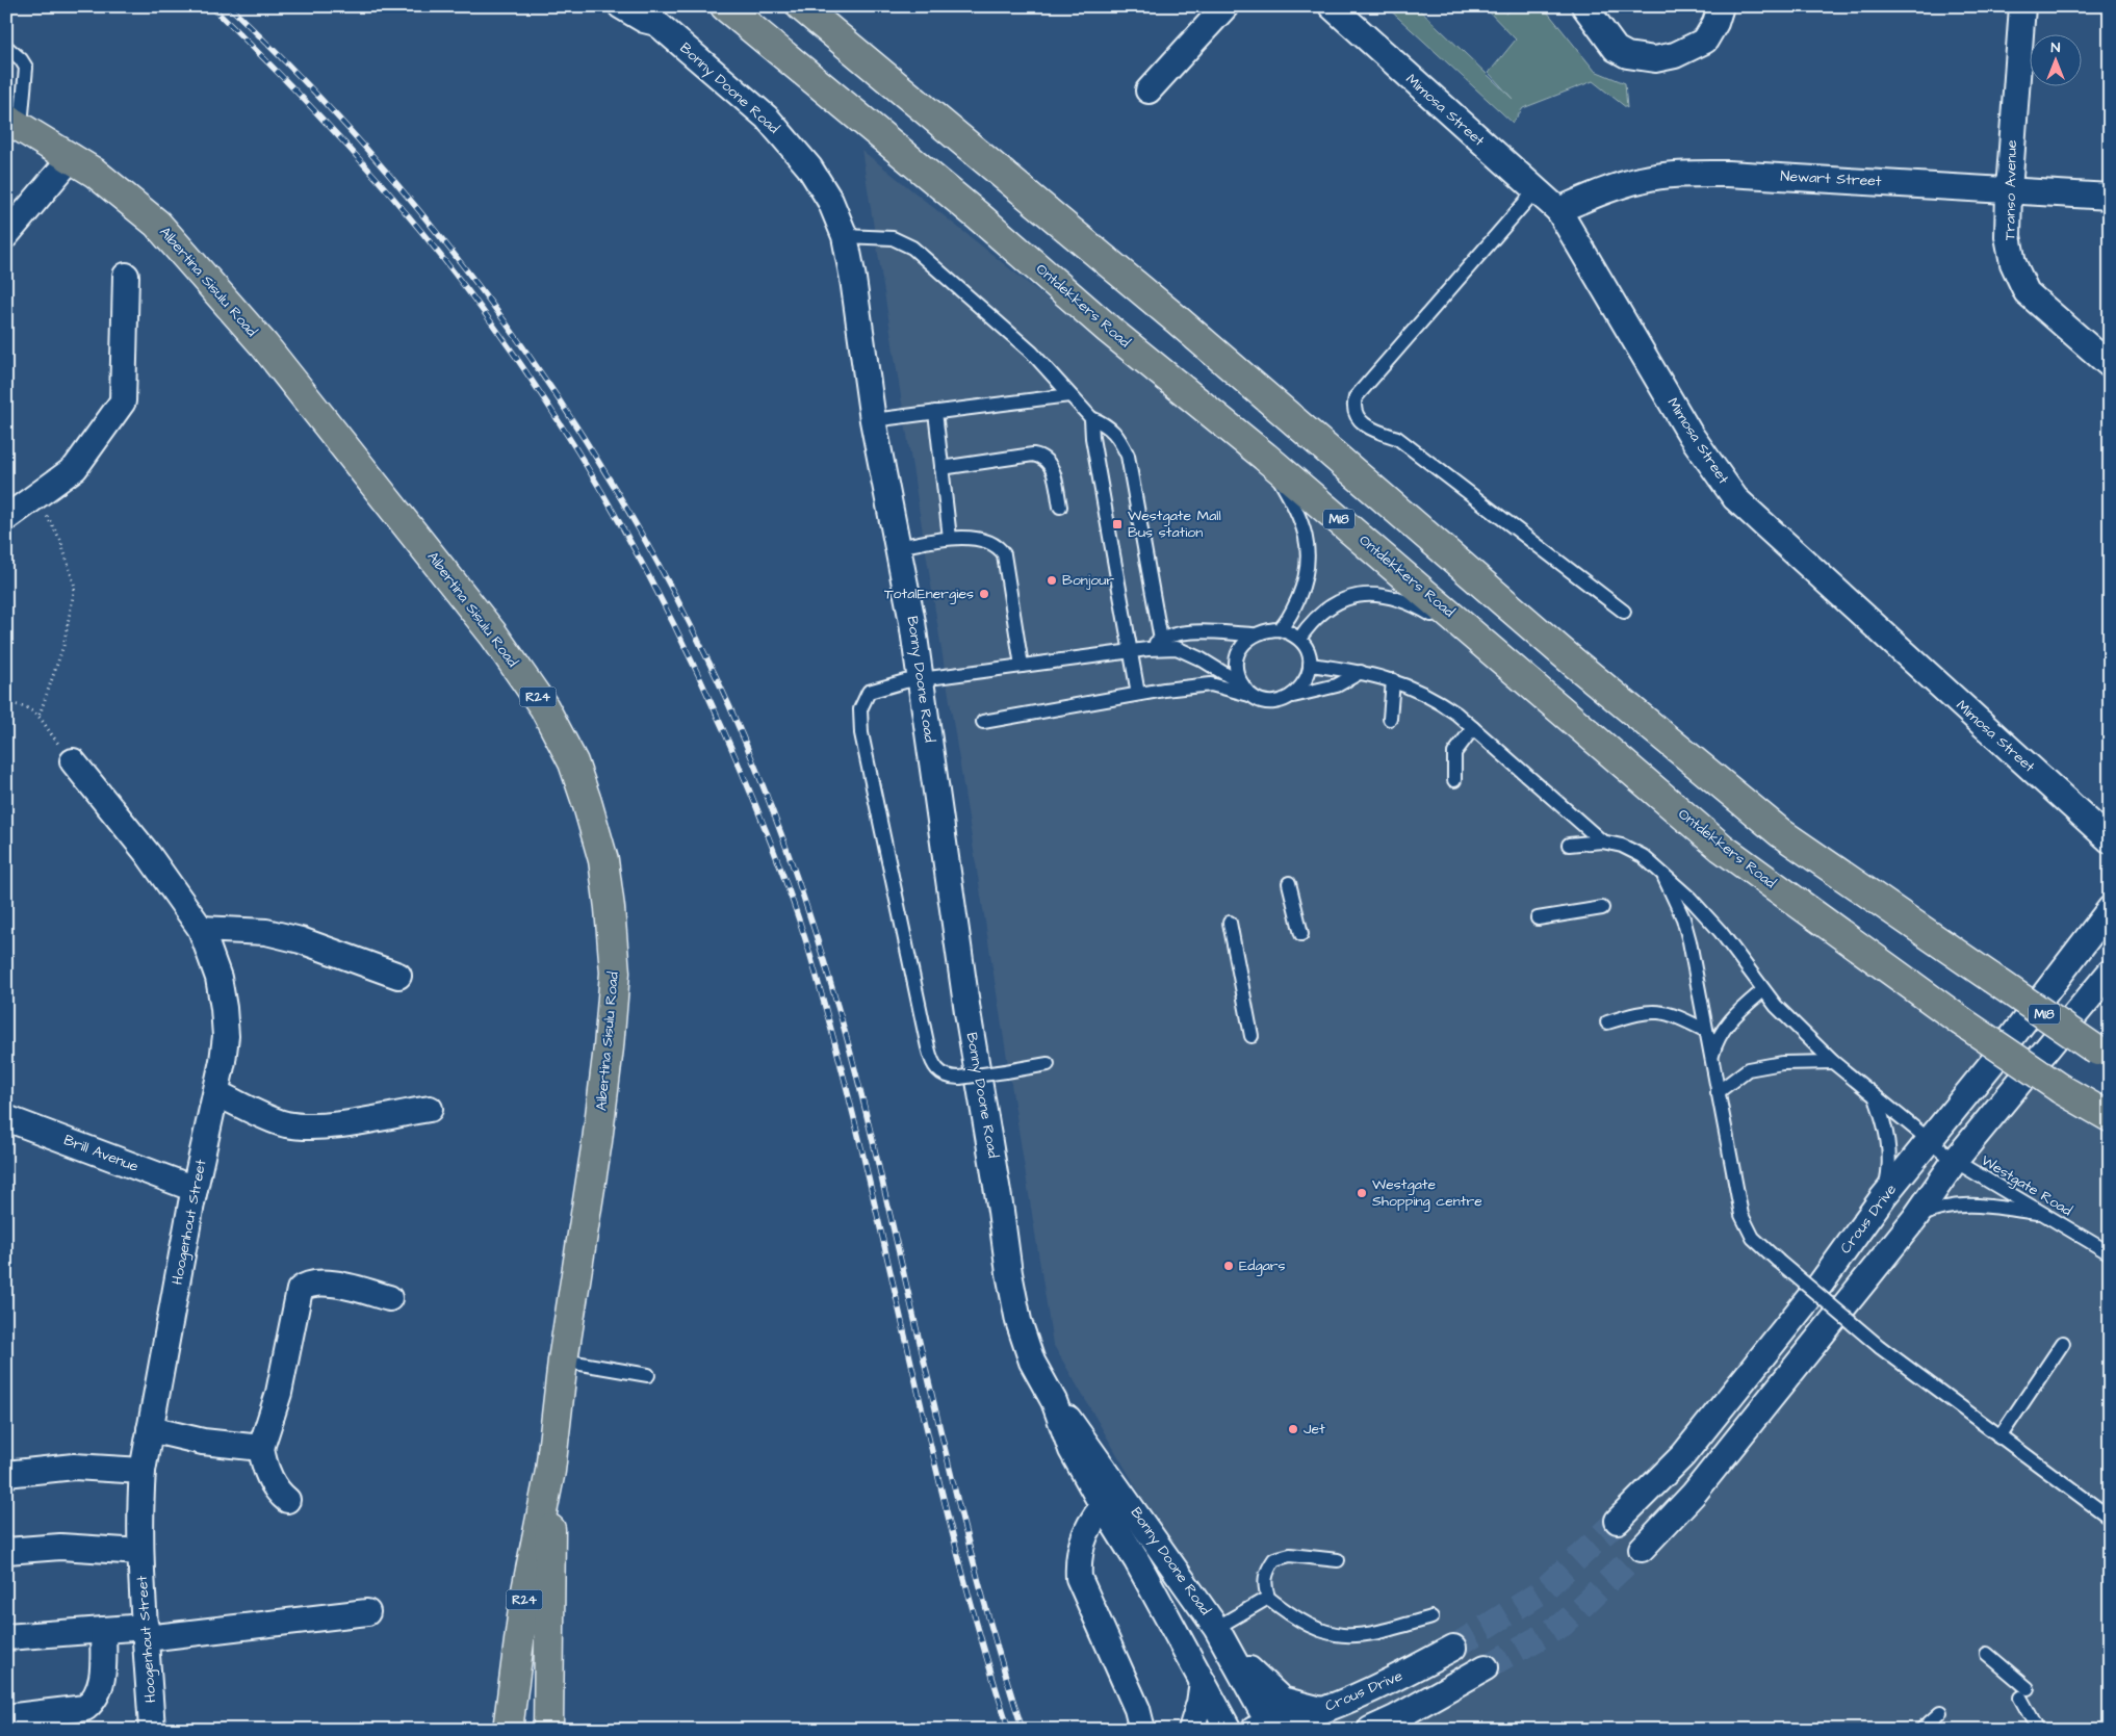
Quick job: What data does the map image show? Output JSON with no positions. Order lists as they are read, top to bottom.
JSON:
{
  "streets": {
    "main road": [
      "Albertina Sisulu Road",
      "Ontdekkers Road",
      "M18",
      "R24"
    ],
    "street": [
      "Bonny Doone Road",
      "Mimosa Street",
      "Newart Street",
      "Transo Avenue",
      "Brill Avenue",
      "Crous Drive",
      "Hoogenhout Street"
    ],
    "lane": ["Westgate Road"]
  },
  "crossings": [
    ["Bonny Doone Road", "Crous Drive"],
    ["Mimosa Street", "Newart Street"],
    ["Newart Street", "Transo Avenue"],
    ["Brill Avenue", "Hoogenhout Street"],
    ["Westgate Road", "Crous Drive"]
  ],
  "places": {
    "transit": ["Westgate Mall Bus station"],
    "other": [
      "Bonjour",
      "TotalEnergies",
      "Westgate Shopping centre",
      "Edgars",
      "Jet"
    ]
  },
  "north": "top"
}
